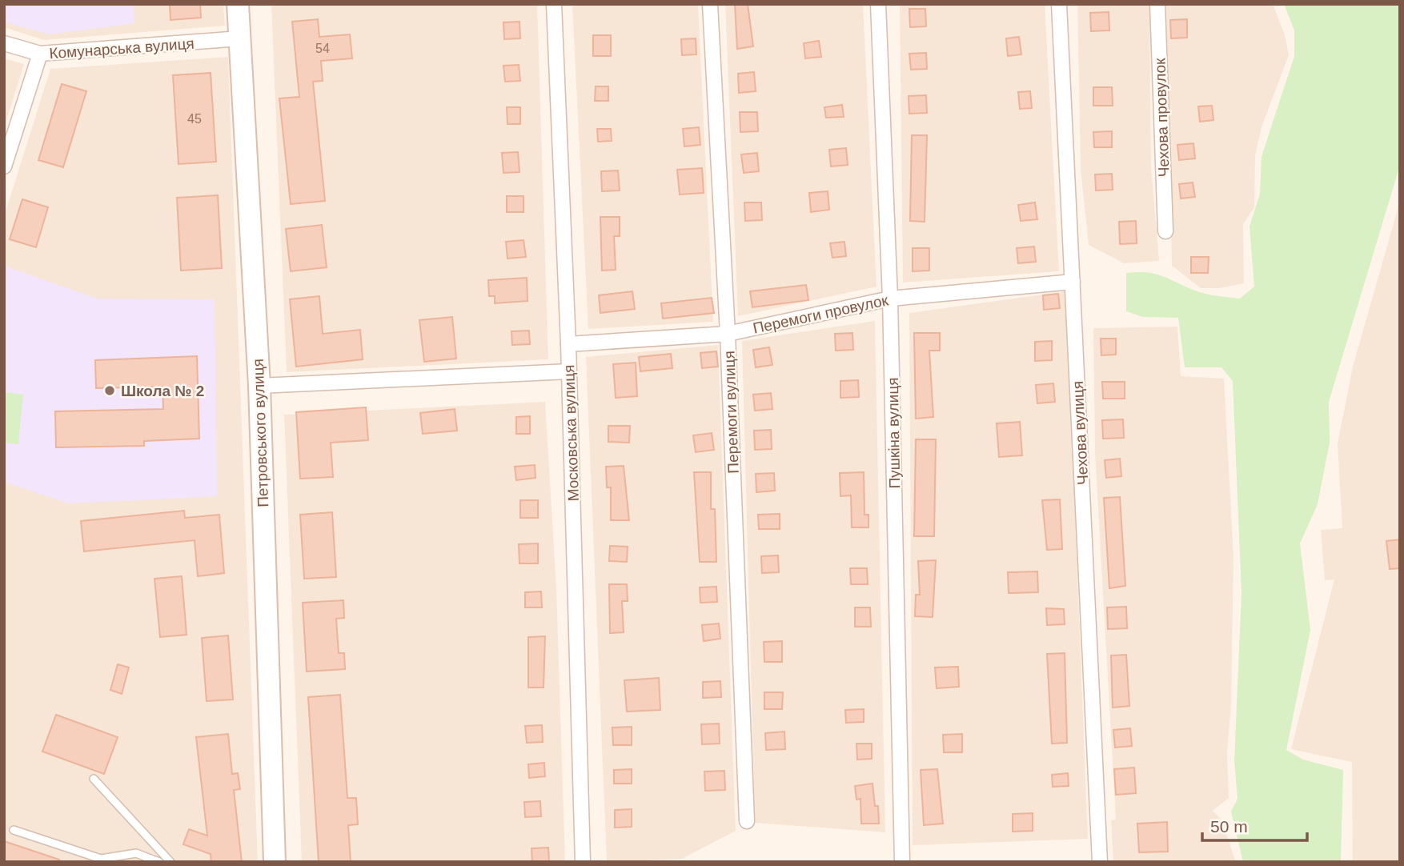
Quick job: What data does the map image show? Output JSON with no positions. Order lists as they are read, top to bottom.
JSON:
{
  "streets": {
    "main road": ["Петровського вулиця"],
    "street": [
      "Комунарська вулиця",
      "Чехова провулок",
      "Перемоги провулок",
      "Перемоги вулиця",
      "Московська вулиця",
      "Пушкіна вулиця",
      "Чехова вулиця"
    ]
  },
  "crossings": [
    ["Комунарська вулиця", "Петровського вулиця"],
    ["Перемоги провулок", "Перемоги вулиця"],
    ["Перемоги провулок", "Московська вулиця"],
    ["Перемоги провулок", "Пушкіна вулиця"],
    ["Перемоги провулок", "Чехова вулиця"]
  ],
  "places": ["Школа № 2"],
  "house_numbers": ["54", "45"],
  "scale_bar": "50 m"
}
